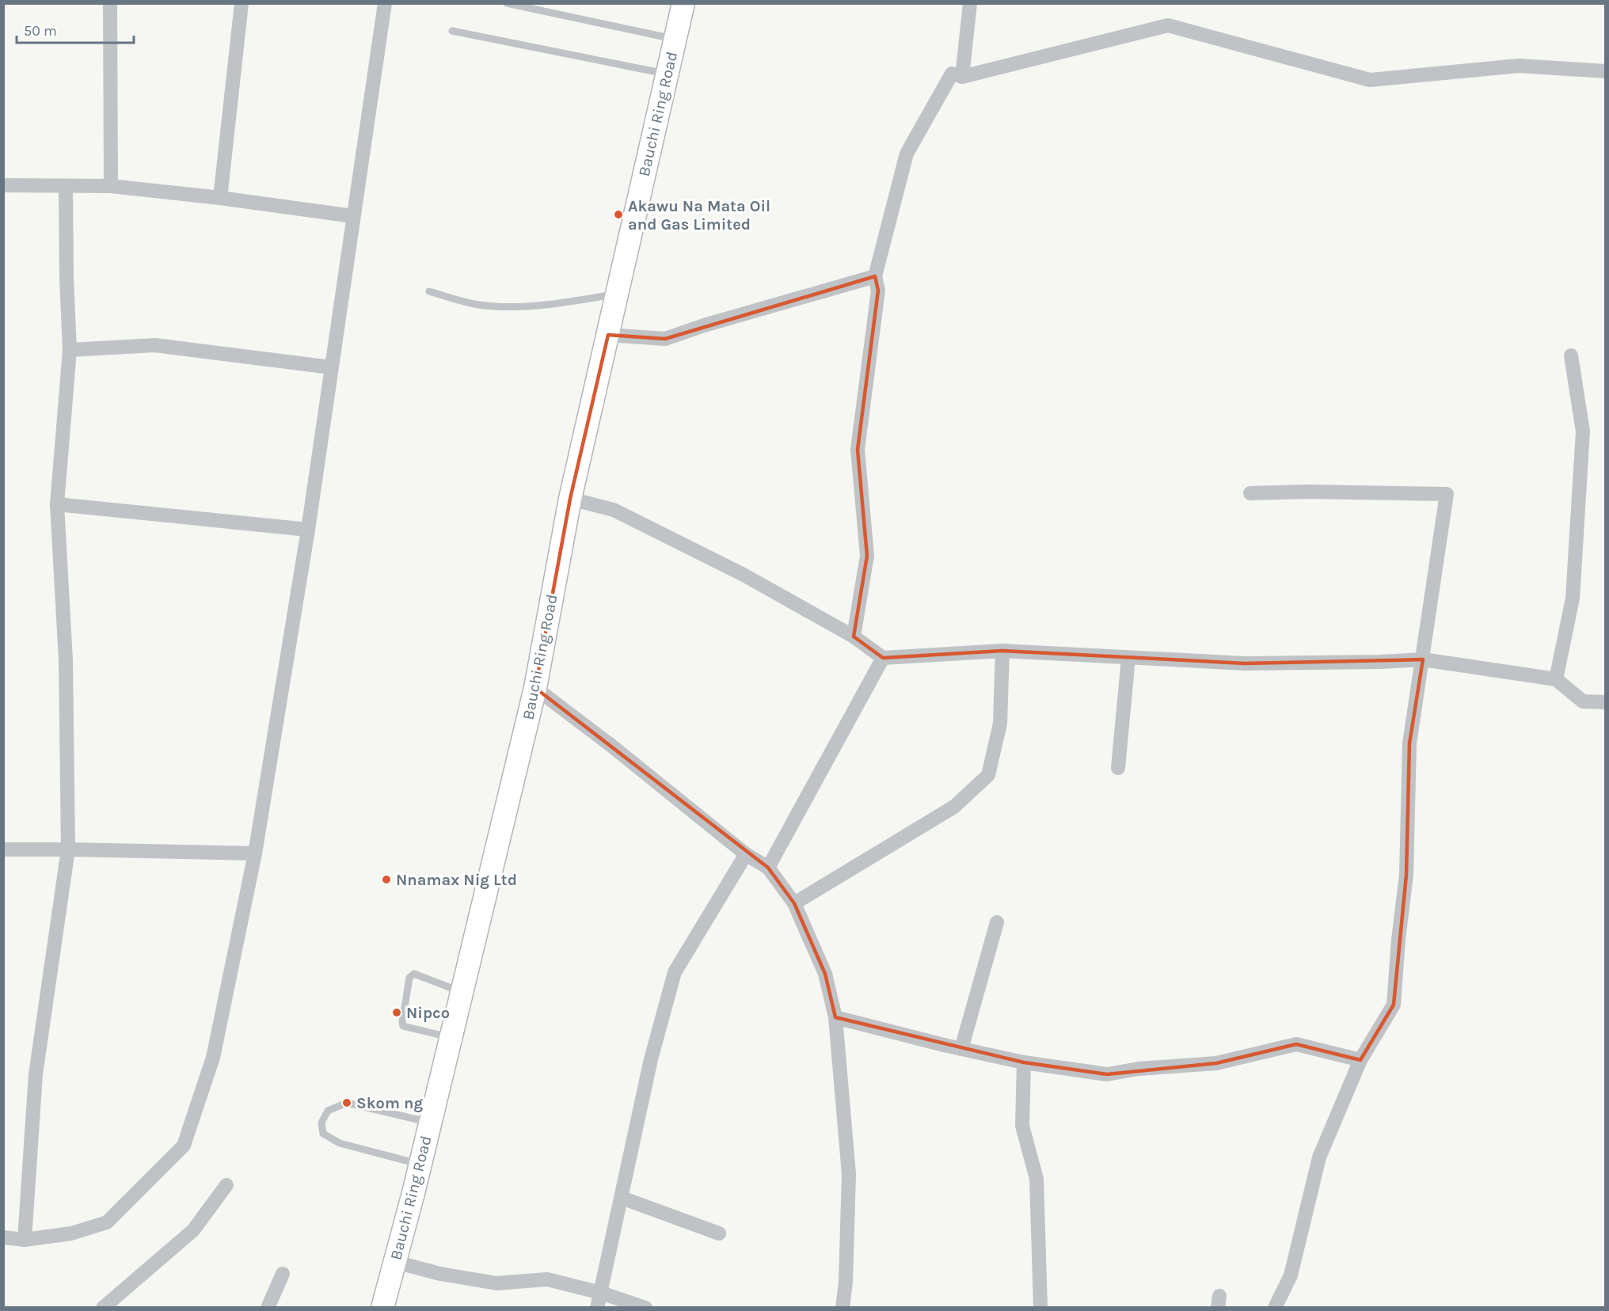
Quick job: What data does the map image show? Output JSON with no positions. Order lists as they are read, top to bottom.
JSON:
{
  "streets": {
    "main road": ["Bauchi Ring Road"]
  },
  "places": [
    "Akawu Na Mata Oil and Gas Limited",
    "Nnamax Nig Ltd",
    "Nipco",
    "Skom ng"
  ],
  "scale_bar": "50 m"
}
